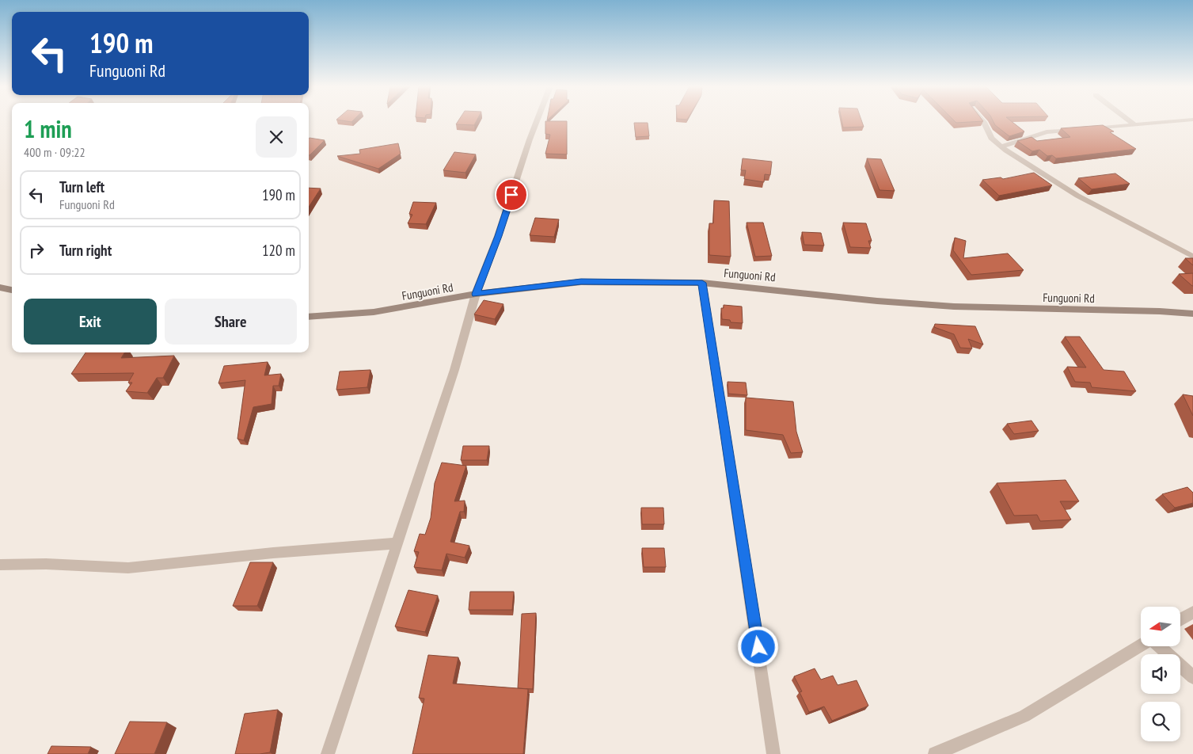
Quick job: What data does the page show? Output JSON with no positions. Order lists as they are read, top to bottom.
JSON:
{
  "streets": {
    "street": ["Funguoni Rd"]
  },
  "north": "left",
  "page": {
    "turn": ["190 m", "Funguoni Rd"],
    "heading": ["1 min", "400 m · 09:22"],
    "list": [
      {
        "name": "Turn left",
        "note": "Funguoni Rd",
        "value": "190 m"
      },
      {
        "name": "Turn right",
        "value": "120 m"
      }
    ],
    "buttons": ["Exit", "Share"]
  }
}
